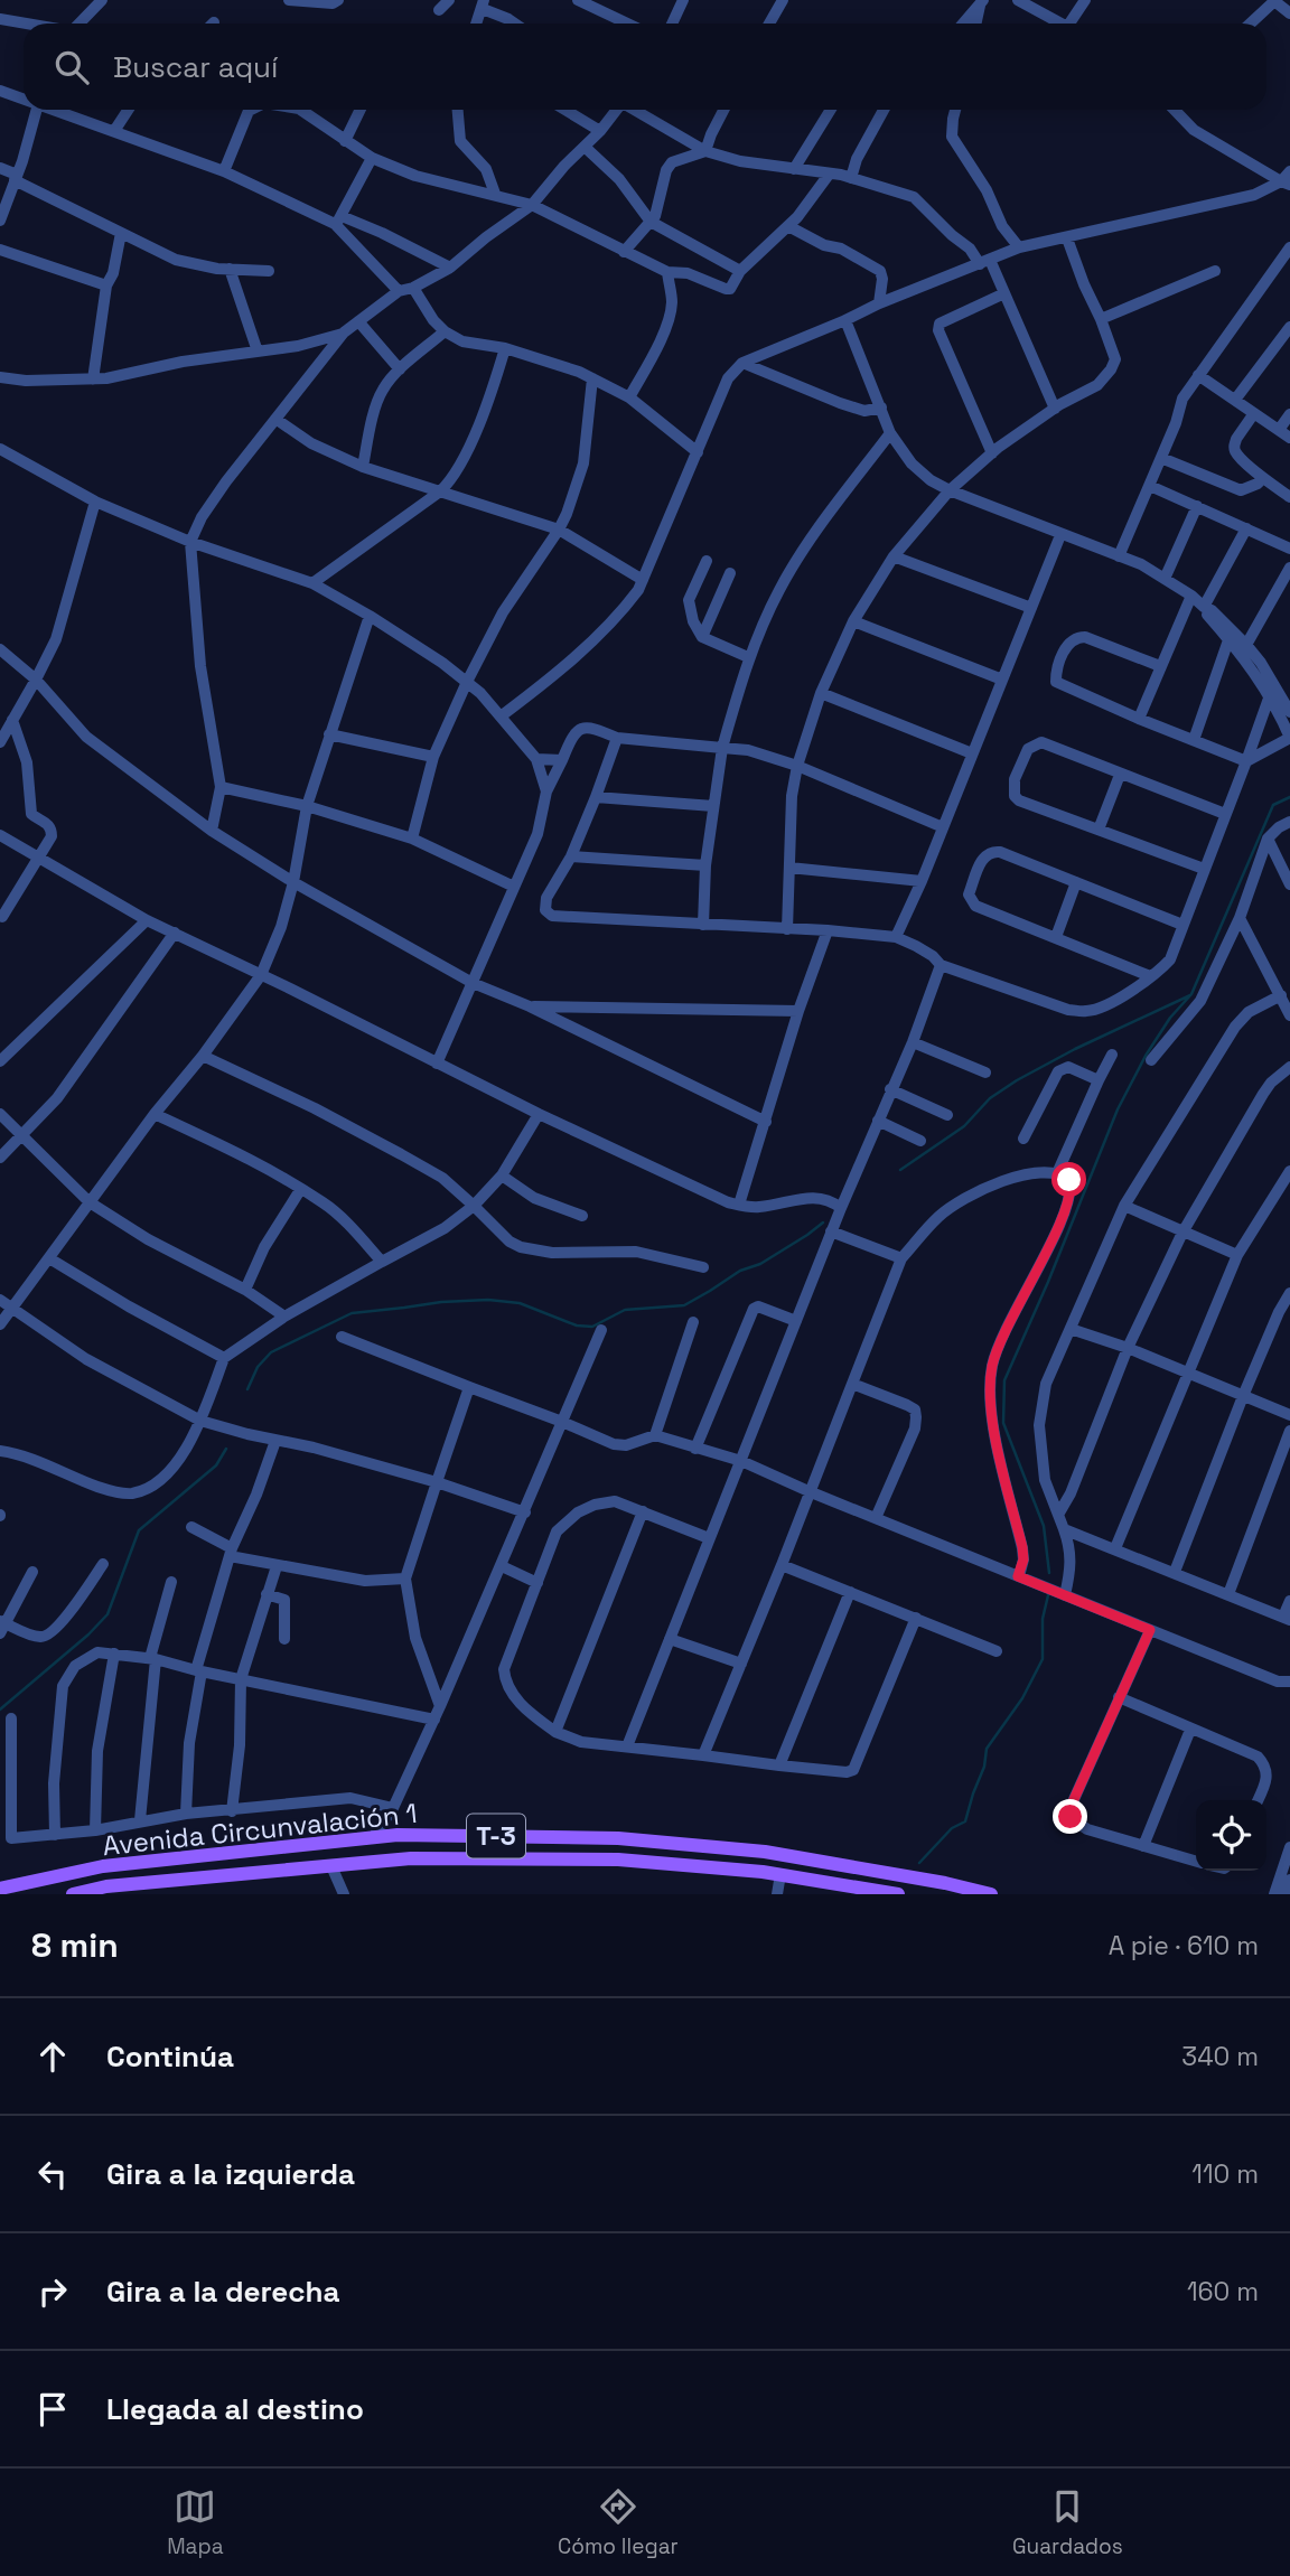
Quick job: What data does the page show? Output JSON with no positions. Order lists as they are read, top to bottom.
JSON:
{
  "streets": {
    "main road": ["Avenida Circunvalación 1", "T-3"]
  },
  "page": {
    "search": "Buscar aquí",
    "heading": ["8 min", "A pie · 610 m"],
    "list": [
      ["Continúa", "340 m"],
      ["Gira a la izquierda", "110 m"],
      ["Gira a la derecha", "160 m"],
      "Llegada al destino"
    ],
    "nav": ["Mapa", "Cómo llegar", "Guardados"]
  }
}
